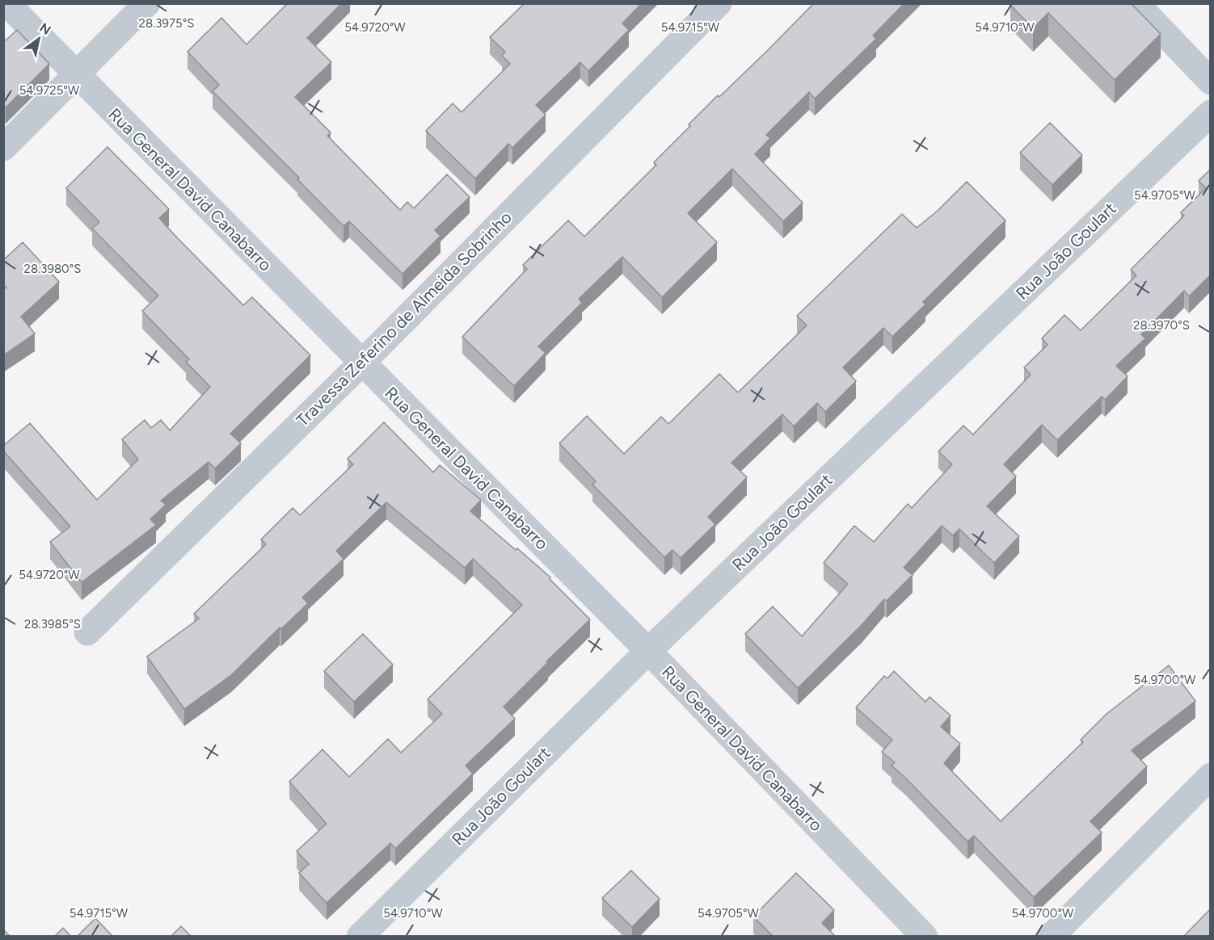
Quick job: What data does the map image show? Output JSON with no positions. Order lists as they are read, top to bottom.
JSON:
{
  "streets": {
    "street": ["Rua General David Canabarro", "Rua João Goulart", "Travessa Zeferino de Almeida Sobrinho"]
  },
  "crossings": [
    ["Rua General David Canabarro", "Rua João Goulart"],
    ["Rua General David Canabarro", "Travessa Zeferino de Almeida Sobrinho"]
  ],
  "north": "top right",
  "coordinates": [
    "28.3975°S",
    "54.9720°W",
    "54.9715°W",
    "54.9710°W",
    "54.9725°W",
    "54.9705°W",
    "28.3980°S",
    "28.3970°S",
    "28.3985°S",
    "54.9700°W"
  ]
}
